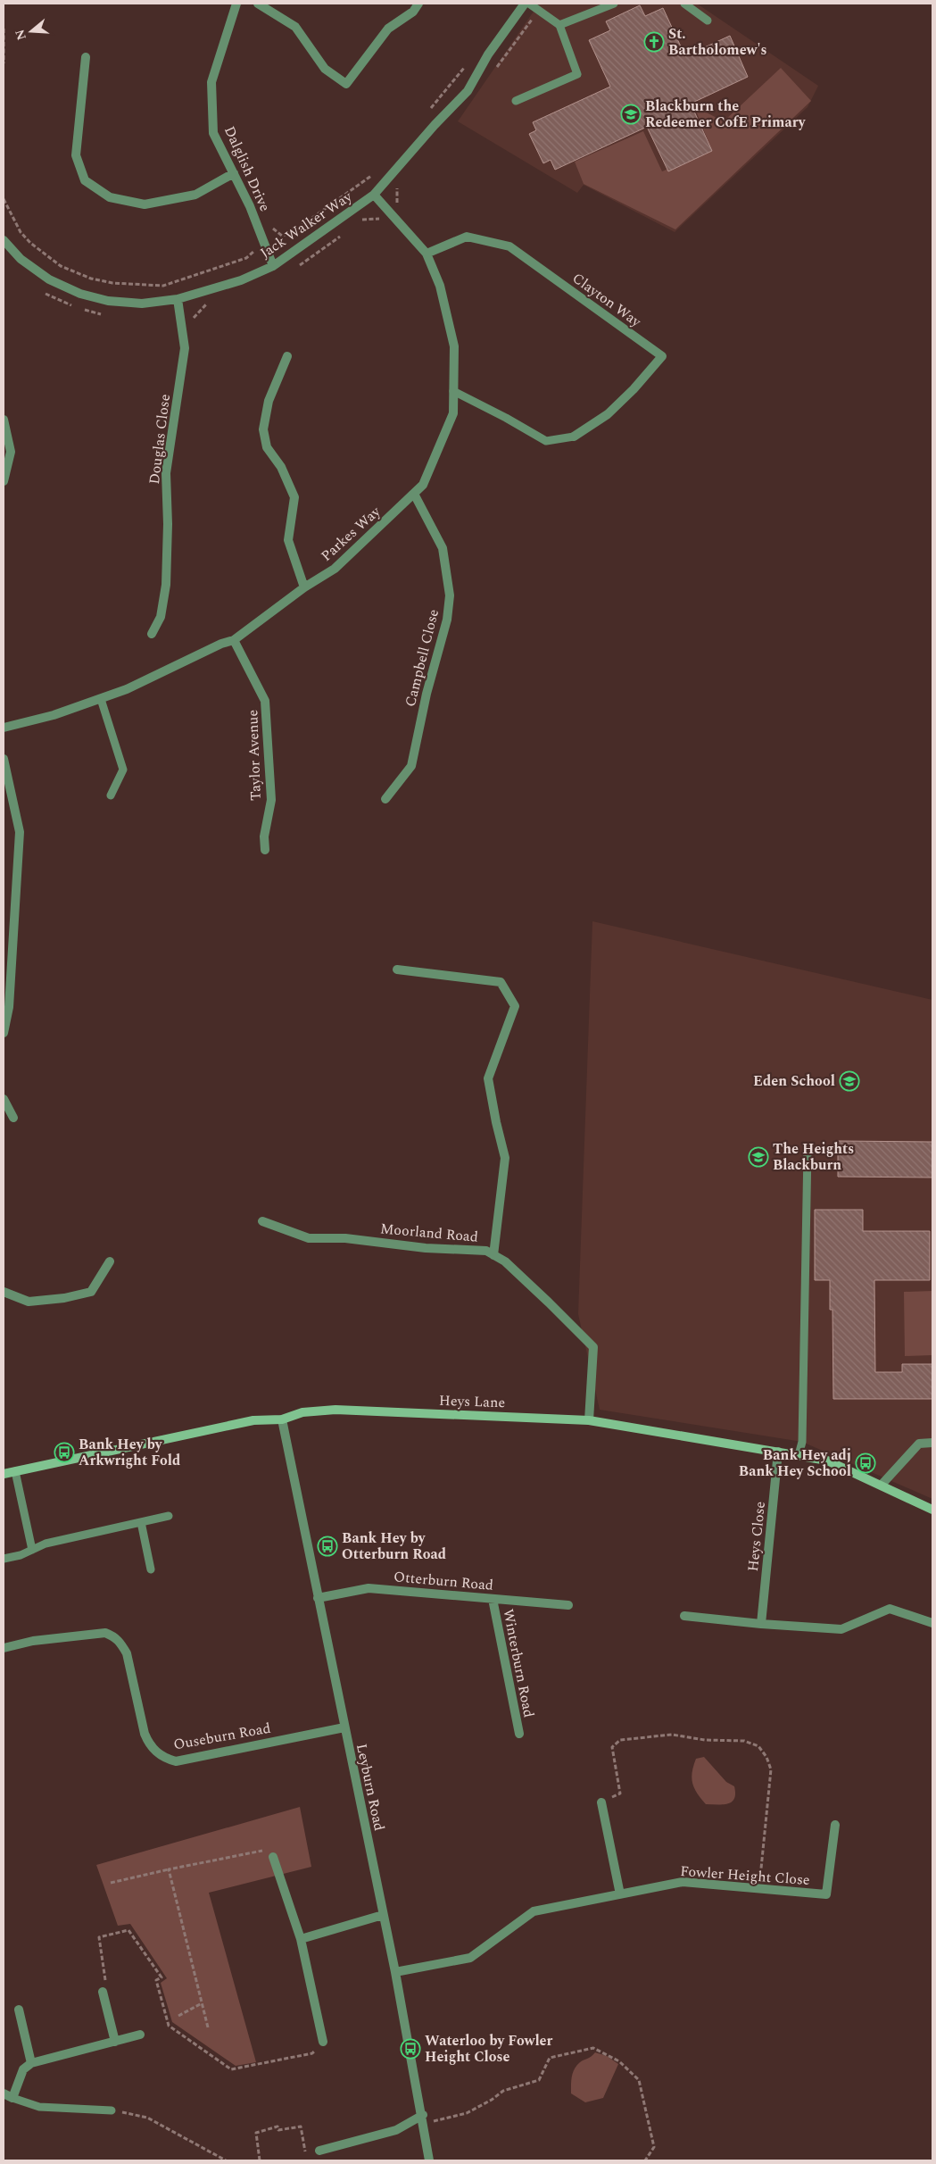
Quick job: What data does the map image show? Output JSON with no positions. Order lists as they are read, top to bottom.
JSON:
{
  "streets": {
    "street": [
      "Dalglish Drive",
      "Jack Walker Way",
      "Clayton Way",
      "Douglas Close",
      "Parkes Way",
      "Campbell Close",
      "Taylor Avenue",
      "Moorland Road",
      "Heys Lane",
      "Heys Close",
      "Otterburn Road",
      "Winterburn Road",
      "Ouseburn Road",
      "Leyburn Road",
      "Fowler Height Close"
    ]
  },
  "crossings": [
    ["Dalglish Drive", "Jack Walker Way"],
    ["Jack Walker Way", "Douglas Close"],
    ["Jack Walker Way", "Parkes Way"],
    ["Clayton Way", "Parkes Way"],
    ["Parkes Way", "Campbell Close"],
    ["Parkes Way", "Taylor Avenue"],
    ["Moorland Road", "Heys Lane"],
    ["Heys Lane", "Heys Close"],
    ["Heys Lane", "Leyburn Road"],
    ["Otterburn Road", "Winterburn Road"],
    ["Otterburn Road", "Leyburn Road"],
    ["Ouseburn Road", "Leyburn Road"],
    ["Leyburn Road", "Fowler Height Close"]
  ],
  "places": {
    "church": ["St. Bartholomew's"],
    "school or university": ["Blackburn the Redeemer CofE Primary", "Eden School", "The Heights Blackburn"],
    "bus stop": [
      "Bank Hey by Arkwright Fold",
      "Bank Hey adj Bank Hey School",
      "Bank Hey by Otterburn Road",
      "Waterloo by Fowler Height Close"
    ]
  },
  "north": "left"
}
